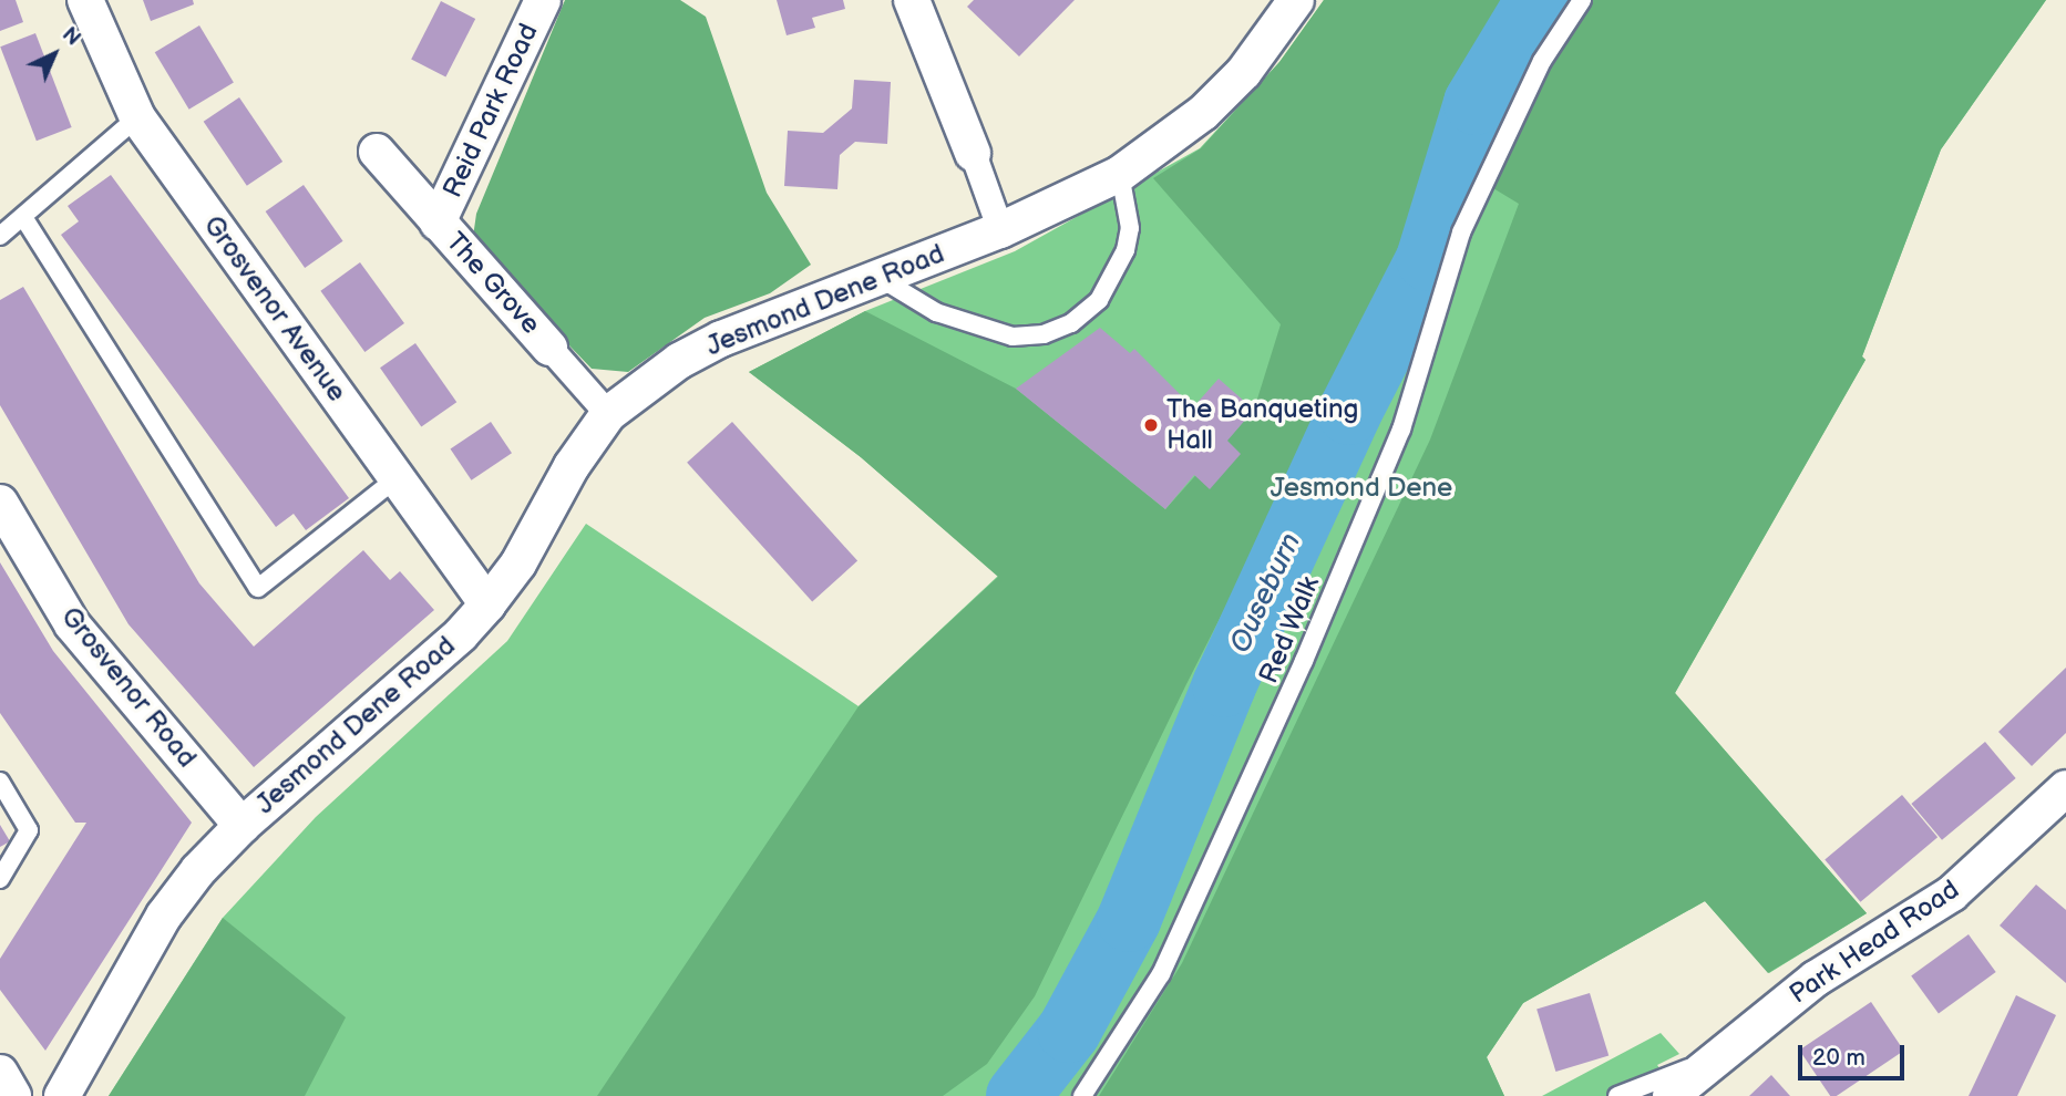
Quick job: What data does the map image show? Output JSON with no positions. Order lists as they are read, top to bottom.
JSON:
{
  "streets": {
    "street": [
      "Reid Park Road",
      "The Grove",
      "Jesmond Dene Road",
      "Grosvenor Avenue",
      "Grosvenor Road",
      "Park Head Road"
    ],
    "lane": ["Red Walk"]
  },
  "crossings": [
    ["Reid Park Road", "The Grove"],
    ["The Grove", "Jesmond Dene Road"],
    ["Jesmond Dene Road", "Grosvenor Avenue"],
    ["Jesmond Dene Road", "Grosvenor Road"]
  ],
  "water": ["Ouseburn"],
  "parks": ["Jesmond Dene"],
  "places": ["The Banqueting Hall"],
  "scale_bar": "20 m",
  "north": "top right"
}
